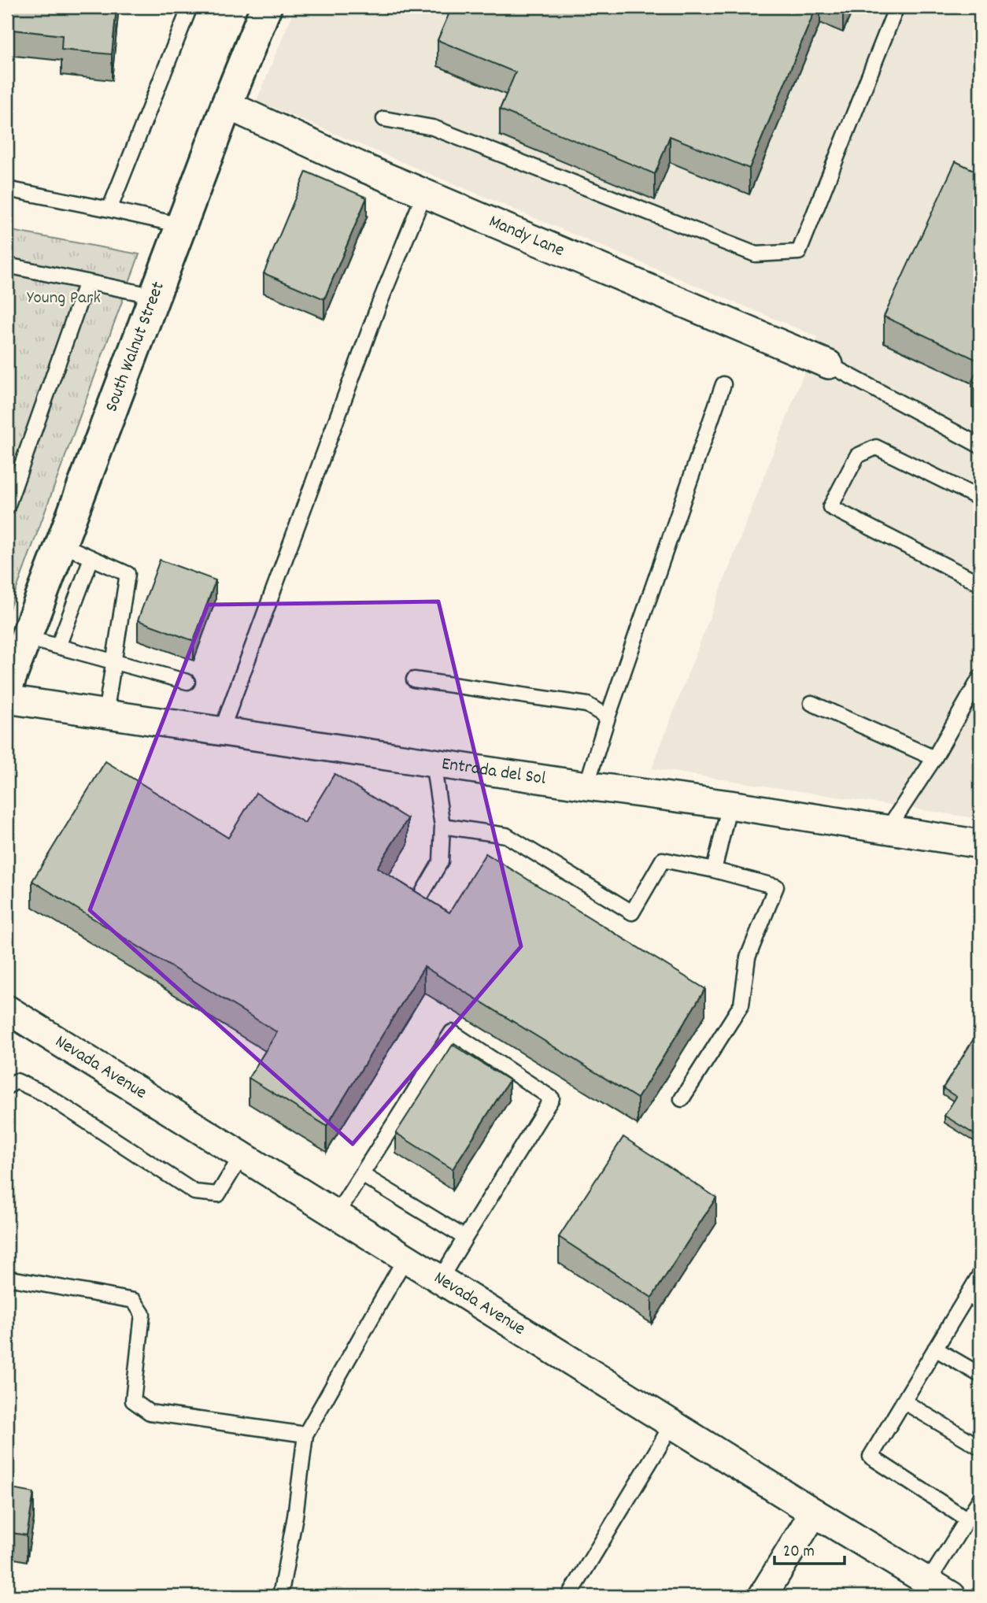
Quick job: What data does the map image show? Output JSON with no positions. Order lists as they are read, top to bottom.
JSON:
{
  "streets": {
    "street": [
      "Mandy Lane",
      "South Walnut Street",
      "Entrada del Sol",
      "Nevada Avenue"
    ]
  },
  "crossings": [
    ["Mandy Lane", "South Walnut Street"]
  ],
  "parks": ["Young Park"],
  "scale_bar": "20 m"
}
